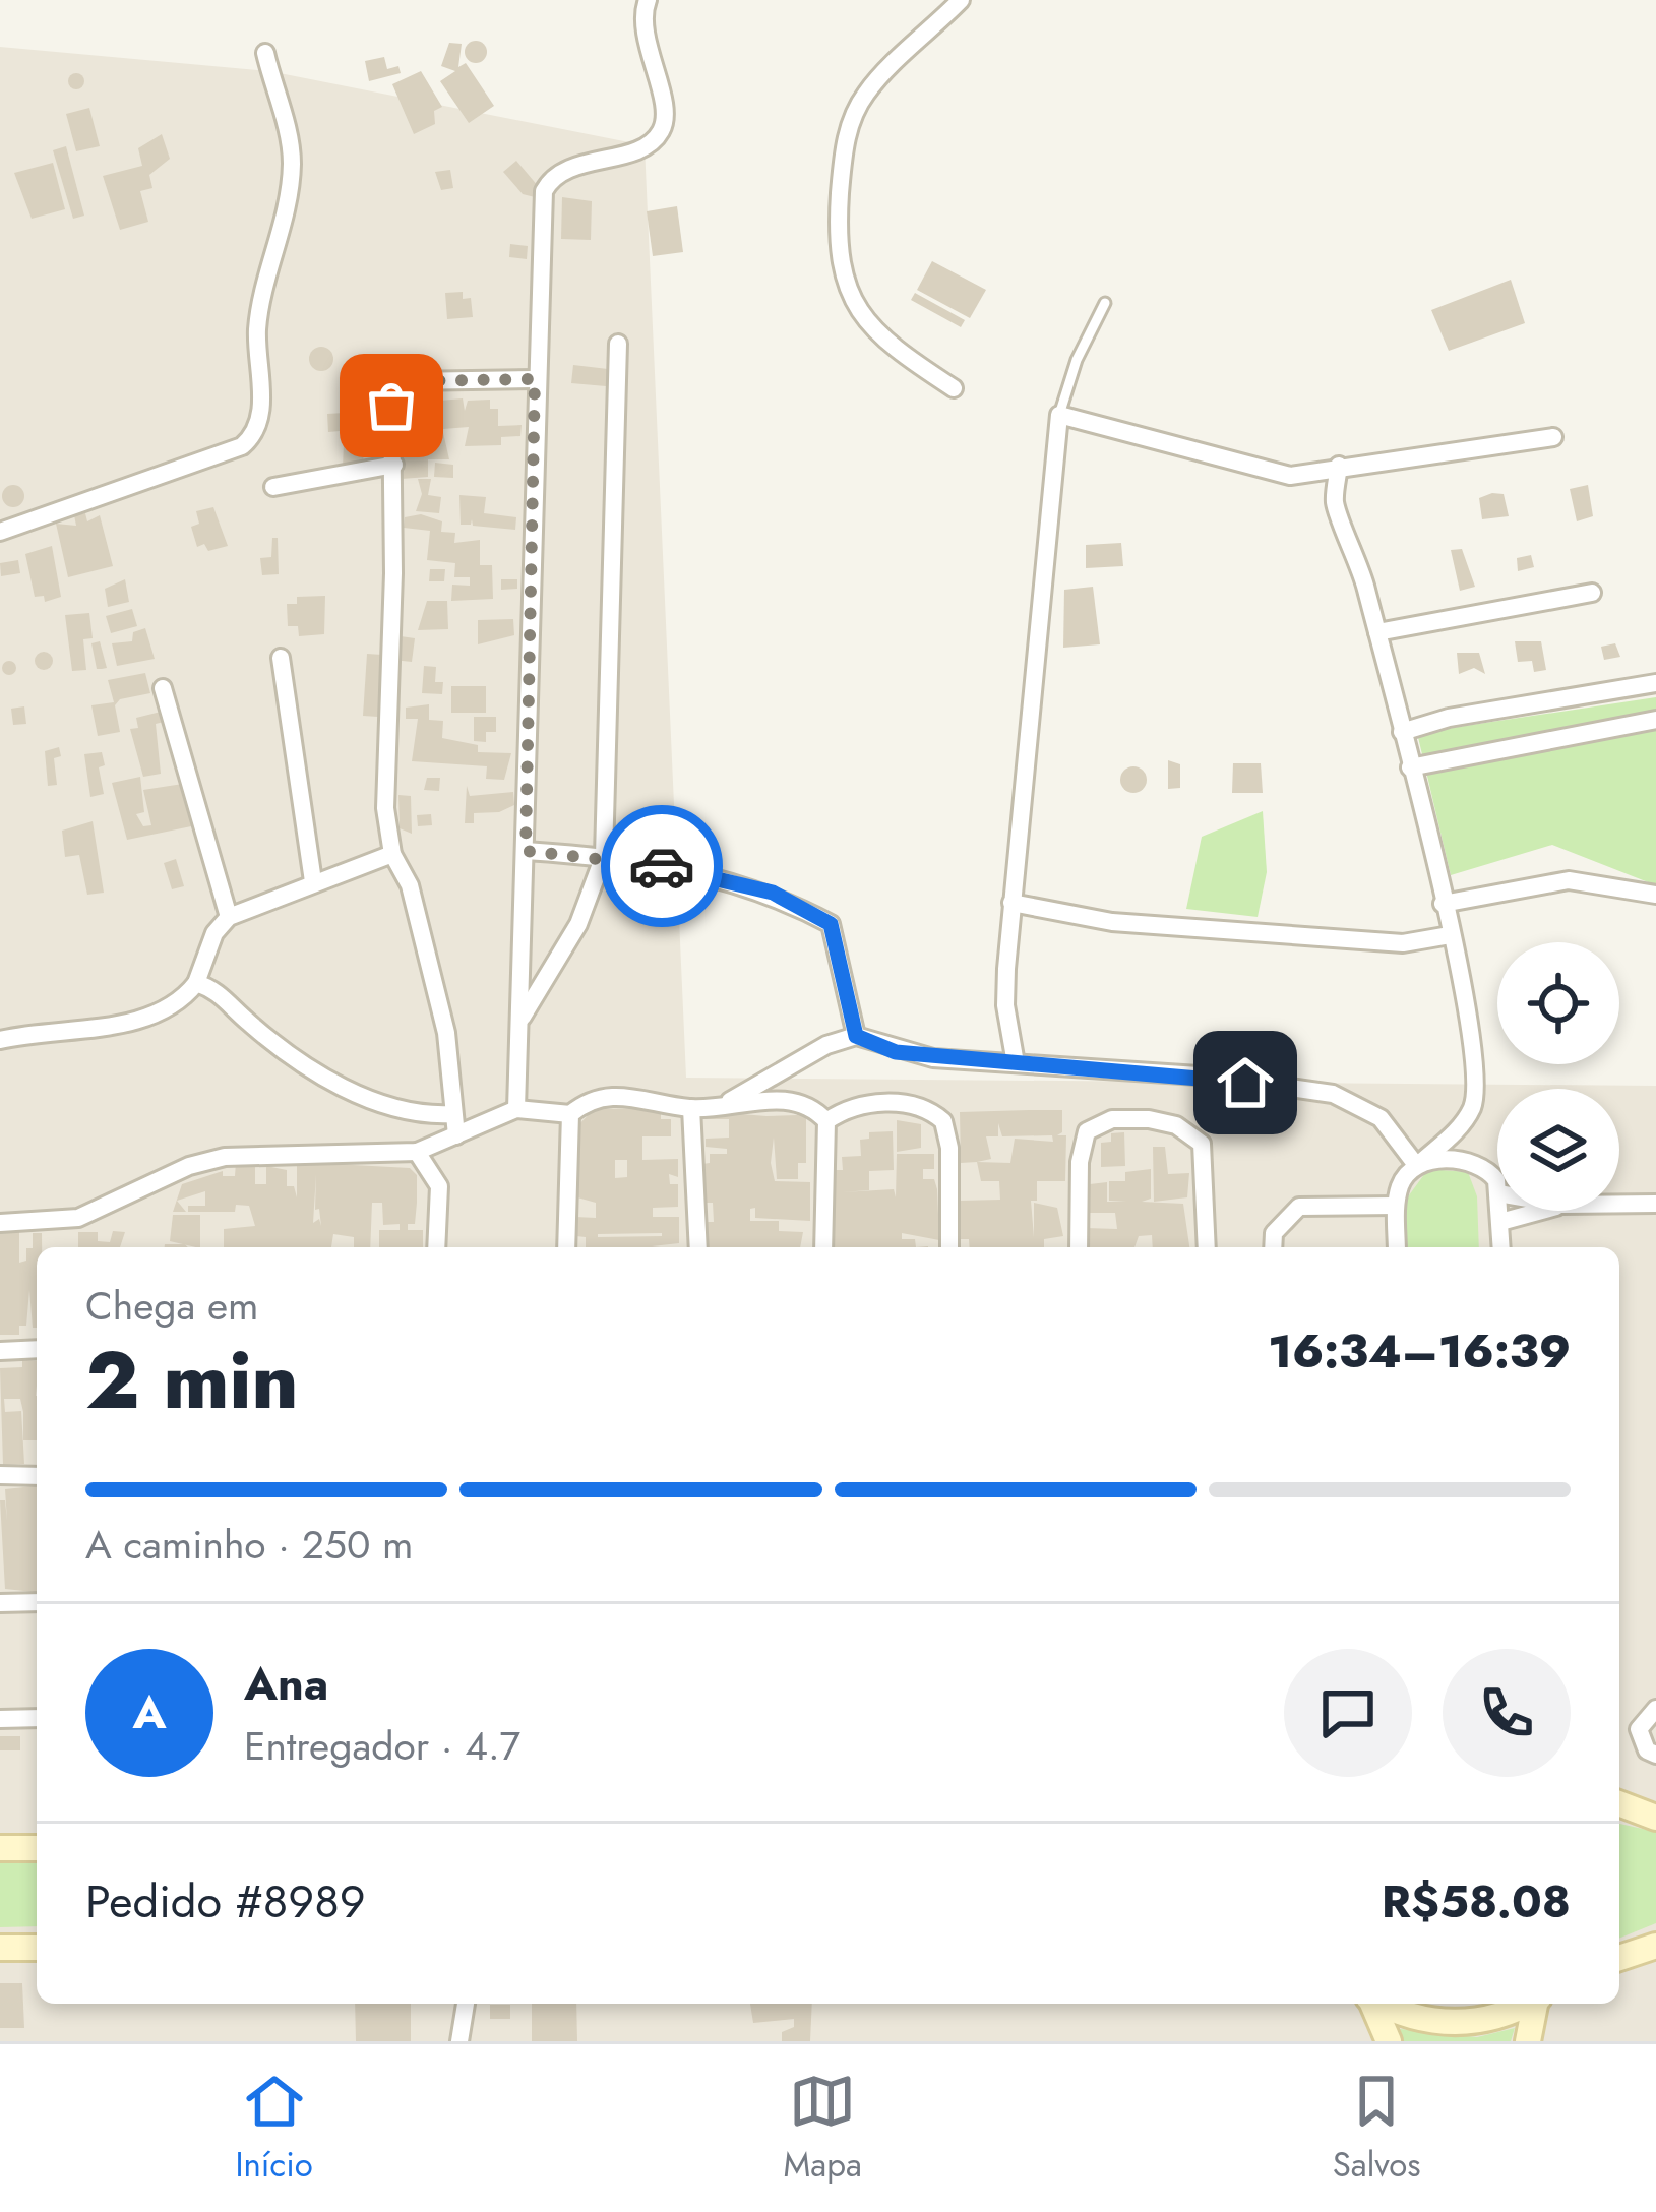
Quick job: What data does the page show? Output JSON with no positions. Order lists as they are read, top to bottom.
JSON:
{
  "page": {
    "heading": ["2 min", "Chega em", "16:34–16:39"],
    "panel": [
      "Ana",
      "Entregador · 4.7",
      "Pedido #8989",
      "R$58.08"
    ],
    "bar": "A caminho · 250 m",
    "round": "A",
    "tabs": ["Início", "Mapa", "Salvos"]
  }
}
